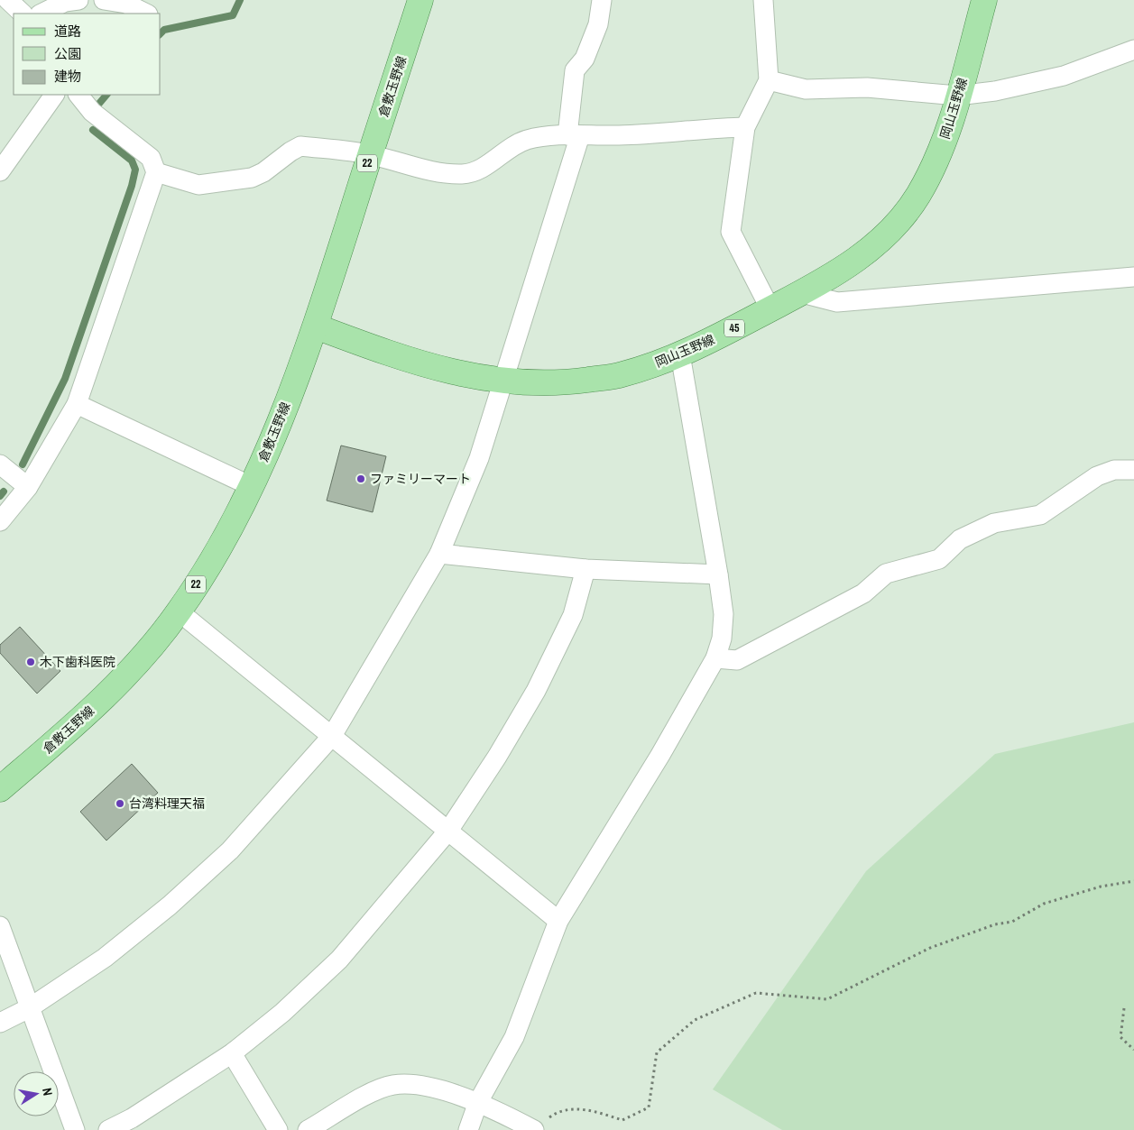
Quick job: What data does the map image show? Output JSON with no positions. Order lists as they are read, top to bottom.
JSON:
{
  "streets": {
    "main road": [
      "倉敷玉野線",
      "岡山玉野線",
      "22",
      "45"
    ]
  },
  "crossings": [
    ["倉敷玉野線", "岡山玉野線"]
  ],
  "places": ["ファミリーマート", "木下歯科医院", "台湾料理天福"],
  "legend": ["道路", "公園", "建物"],
  "north": "right"
}
